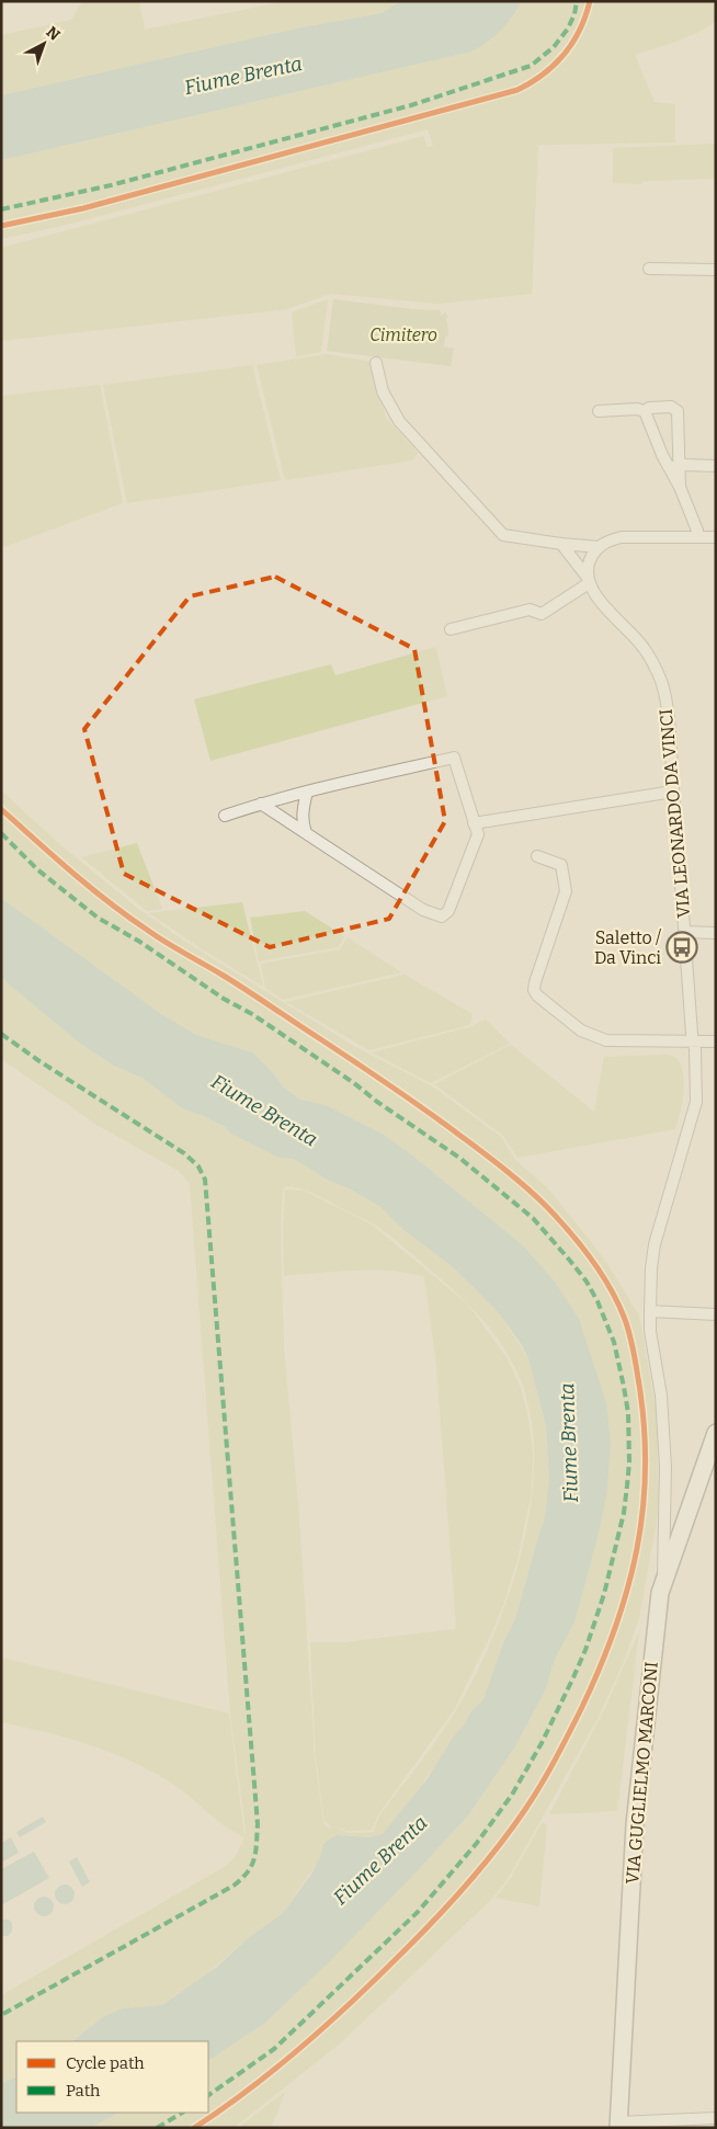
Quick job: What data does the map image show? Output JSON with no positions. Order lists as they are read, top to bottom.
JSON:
{
  "streets": {
    "main road": ["VIA GUGLIELMO MARCONI"],
    "street": ["VIA LEONARDO DA VINCI"]
  },
  "crossings": [
    ["VIA LEONARDO DA VINCI", "VIA GUGLIELMO MARCONI"]
  ],
  "water": ["Fiume Brenta"],
  "parks": ["Cimitero"],
  "places": {
    "bus stop": ["Saletto / Da Vinci"]
  },
  "legend": ["Cycle path", "Path"],
  "north": "top right"
}
